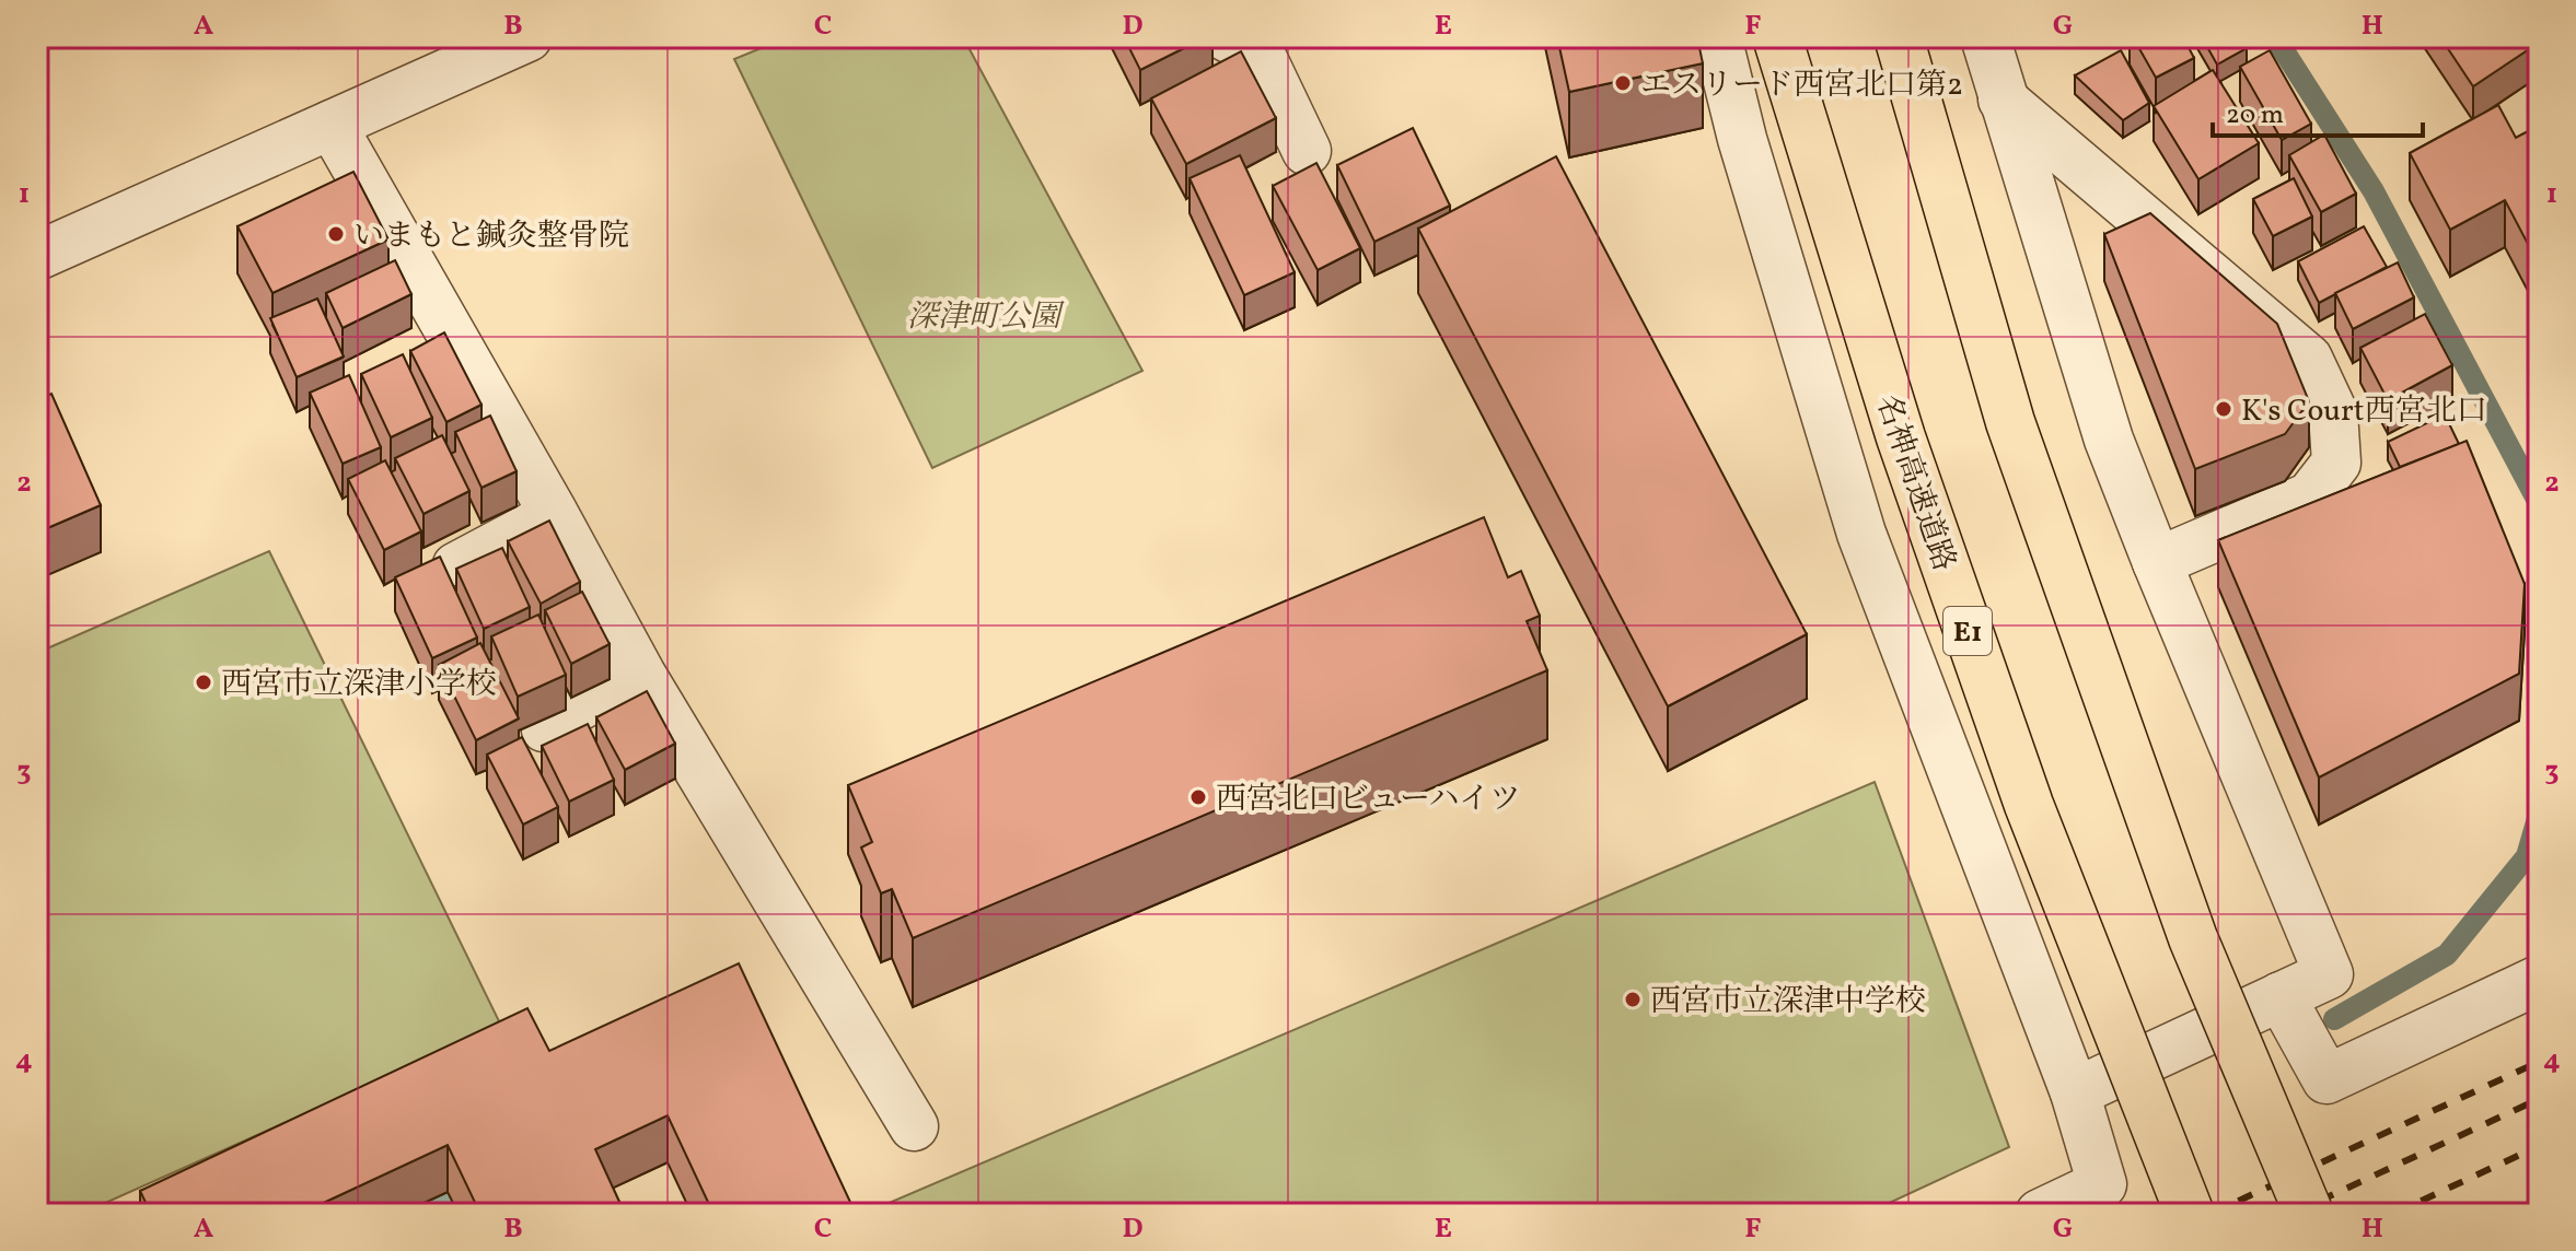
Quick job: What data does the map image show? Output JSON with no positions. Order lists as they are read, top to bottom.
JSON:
{
  "streets": {
    "highway": ["名神高速道路", "E1"]
  },
  "parks": ["深津町公園"],
  "places": [
    "エスリード西宮北口第2",
    "いまもと鍼灸整骨院",
    "K's Court西宮北口",
    "西宮市立深津小学校",
    "西宮北口ビューハイツ",
    "西宮市立深津中学校"
  ],
  "scale_bar": "20 m",
  "grid": {
    "columns": [
      "A",
      "B",
      "C",
      "D",
      "E",
      "F",
      "G",
      "H"
    ],
    "rows": [
      "1",
      "2",
      "3",
      "4"
    ]
  }
}
